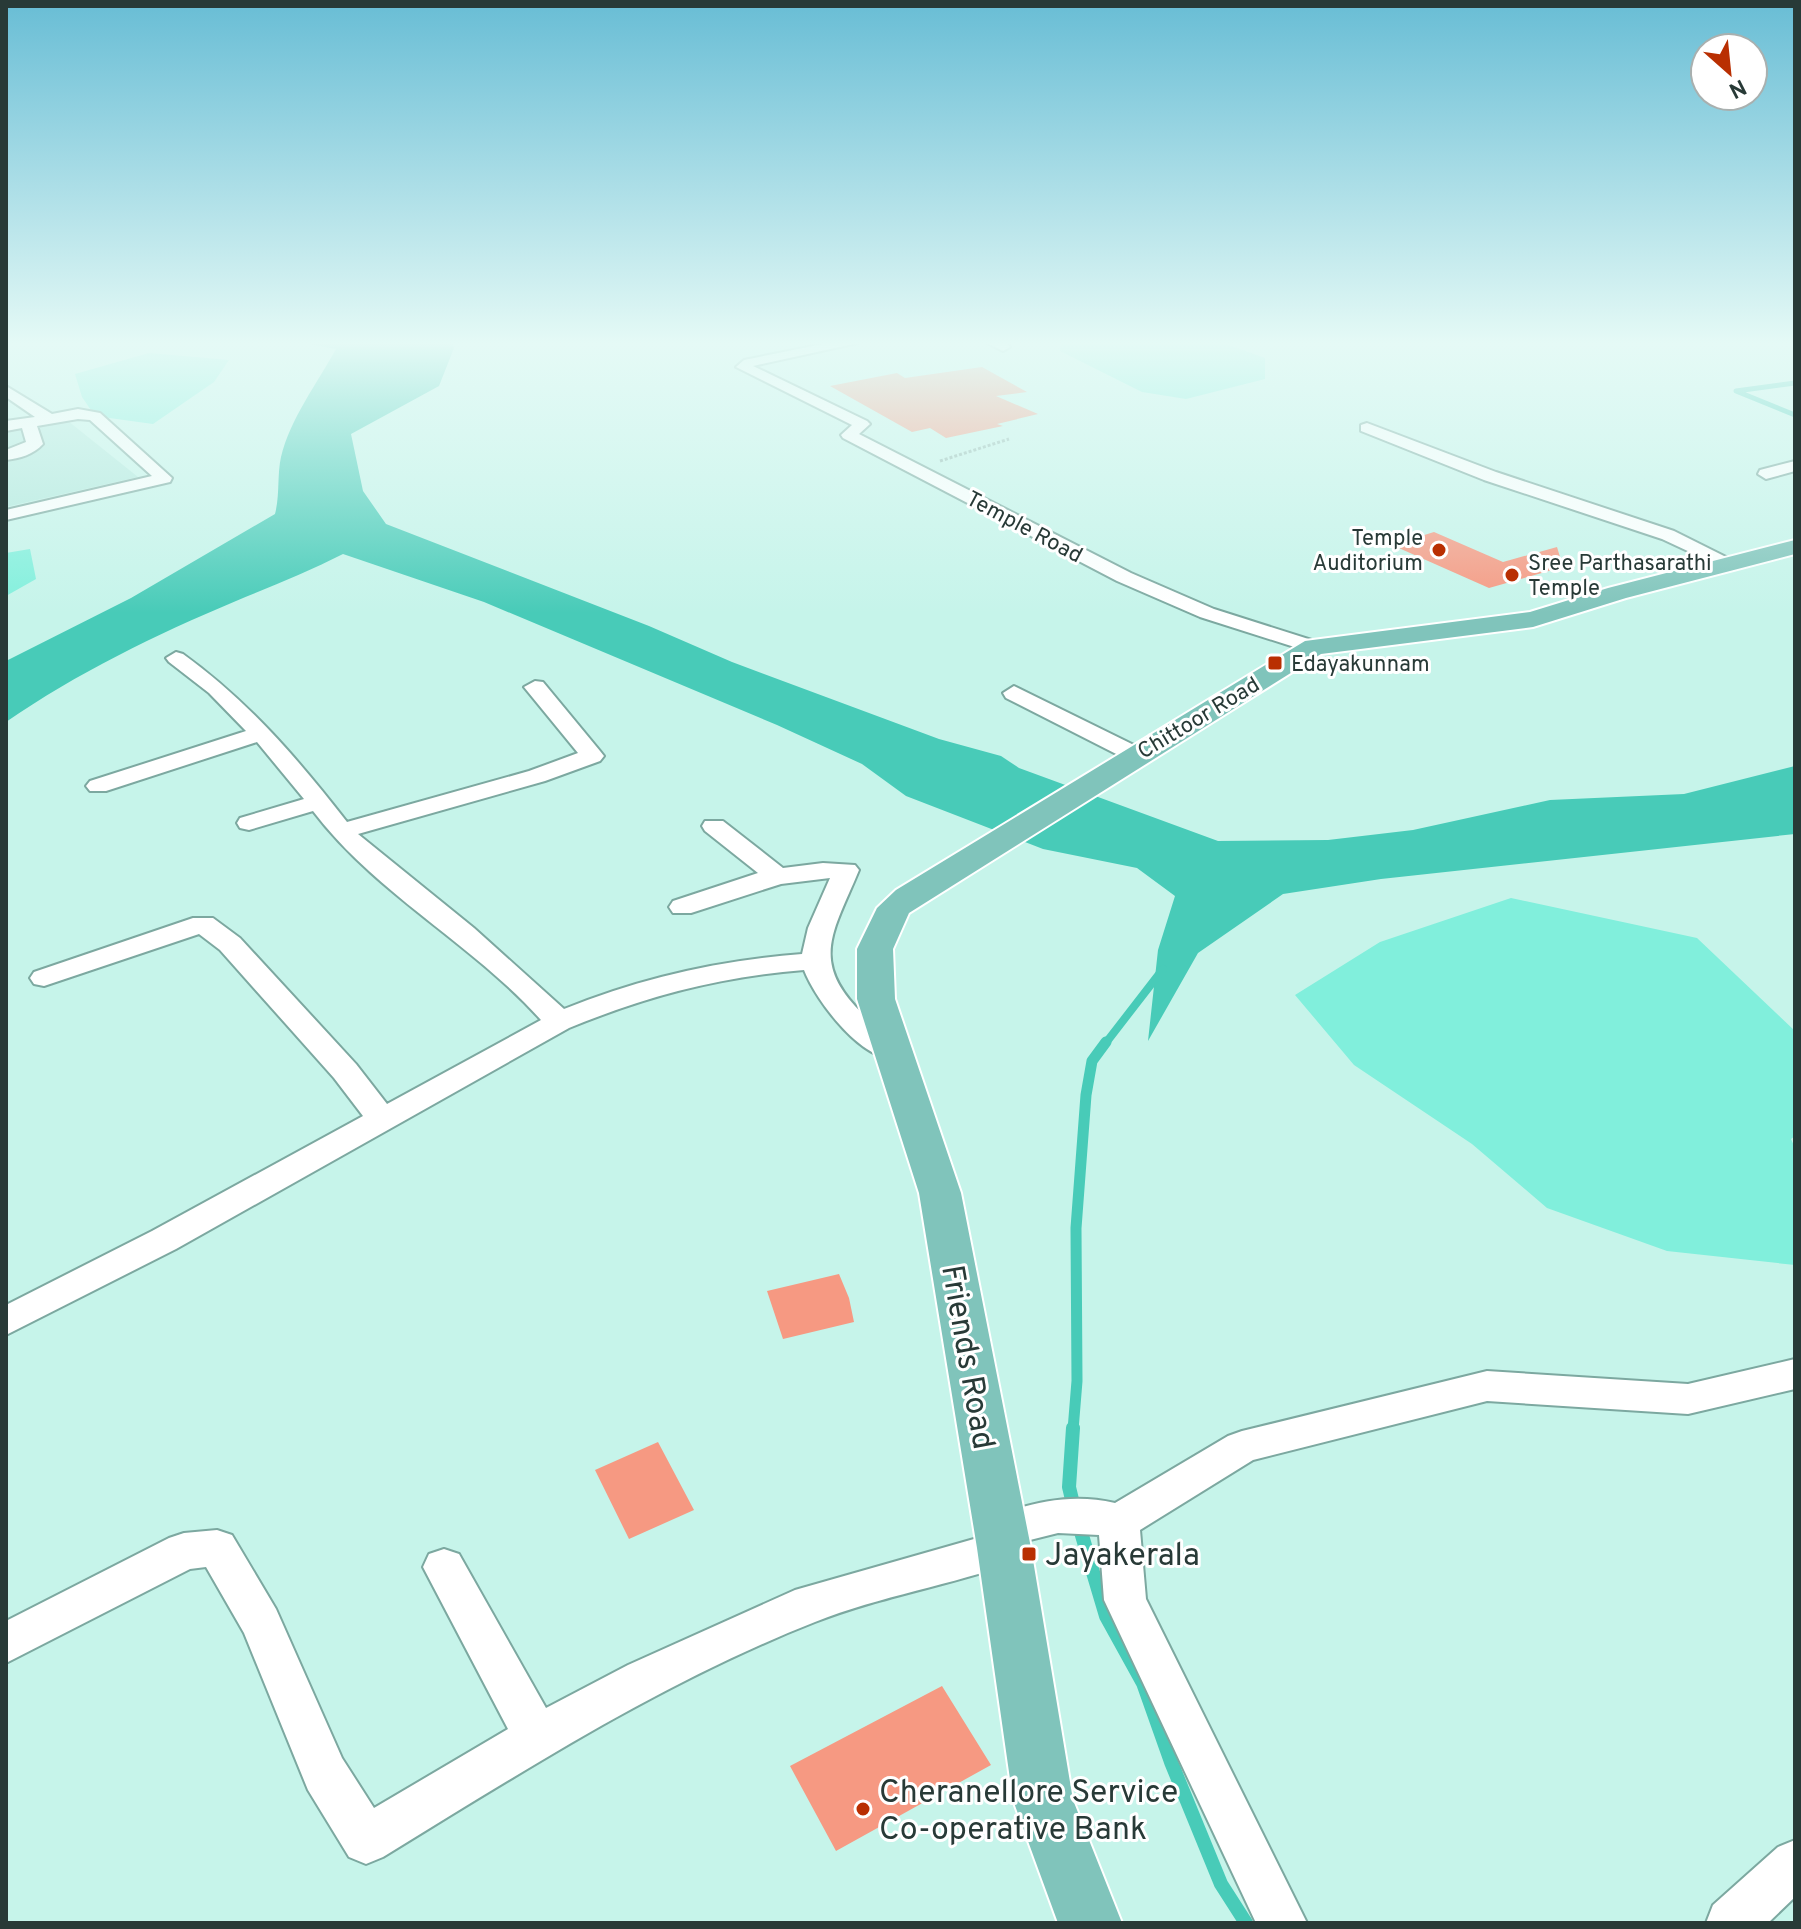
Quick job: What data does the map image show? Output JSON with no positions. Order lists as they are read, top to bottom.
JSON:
{
  "streets": {
    "main road": ["Chittoor Road", "Friends Road"],
    "street": ["Temple Road"]
  },
  "crossings": [
    ["Temple Road", "Chittoor Road"],
    ["Chittoor Road", "Friends Road"]
  ],
  "places": {
    "other": ["Temple Auditorium", "Sree Parthasarathi Temple", "Cheranellore Service Co-operative Bank"],
    "transit": ["Edayakunnam", "Jayakerala"]
  },
  "north": "bottom right"
}
